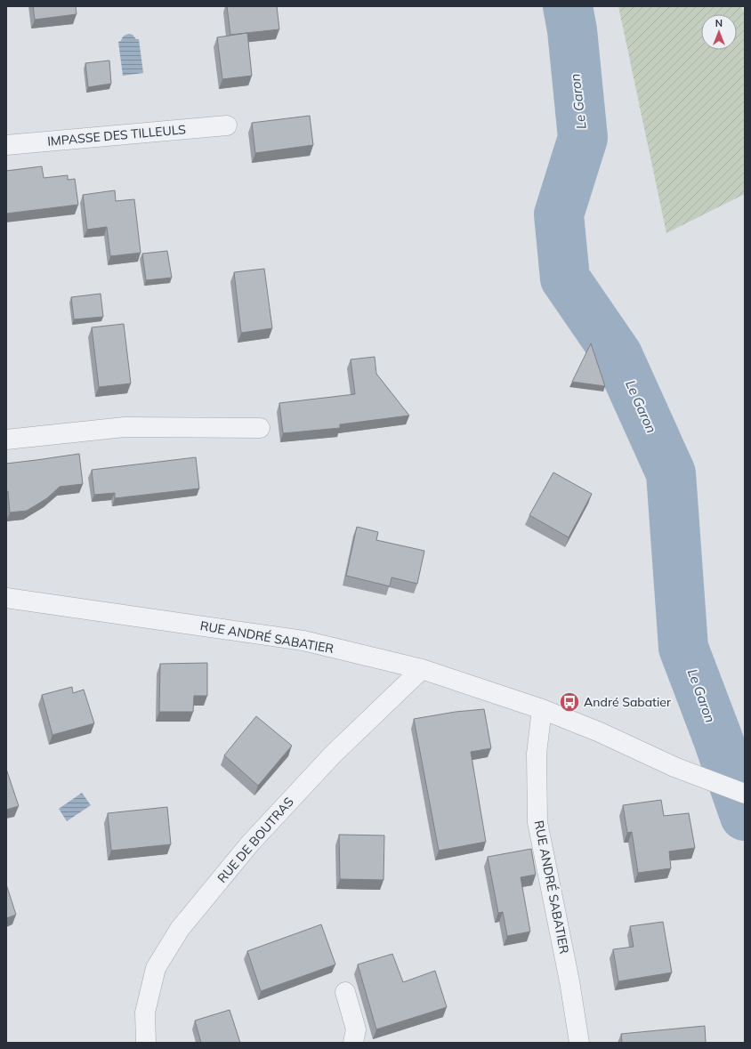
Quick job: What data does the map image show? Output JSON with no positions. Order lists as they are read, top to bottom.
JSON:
{
  "streets": {
    "street": ["IMPASSE DES TILLEULS", "RUE ANDRÉ SABATIER", "RUE DE BOUTRAS"]
  },
  "crossings": [
    ["RUE ANDRÉ SABATIER", "RUE DE BOUTRAS"]
  ],
  "water": ["Le Garon"],
  "places": {
    "bus stop": ["André Sabatier"]
  },
  "north": "top"
}
